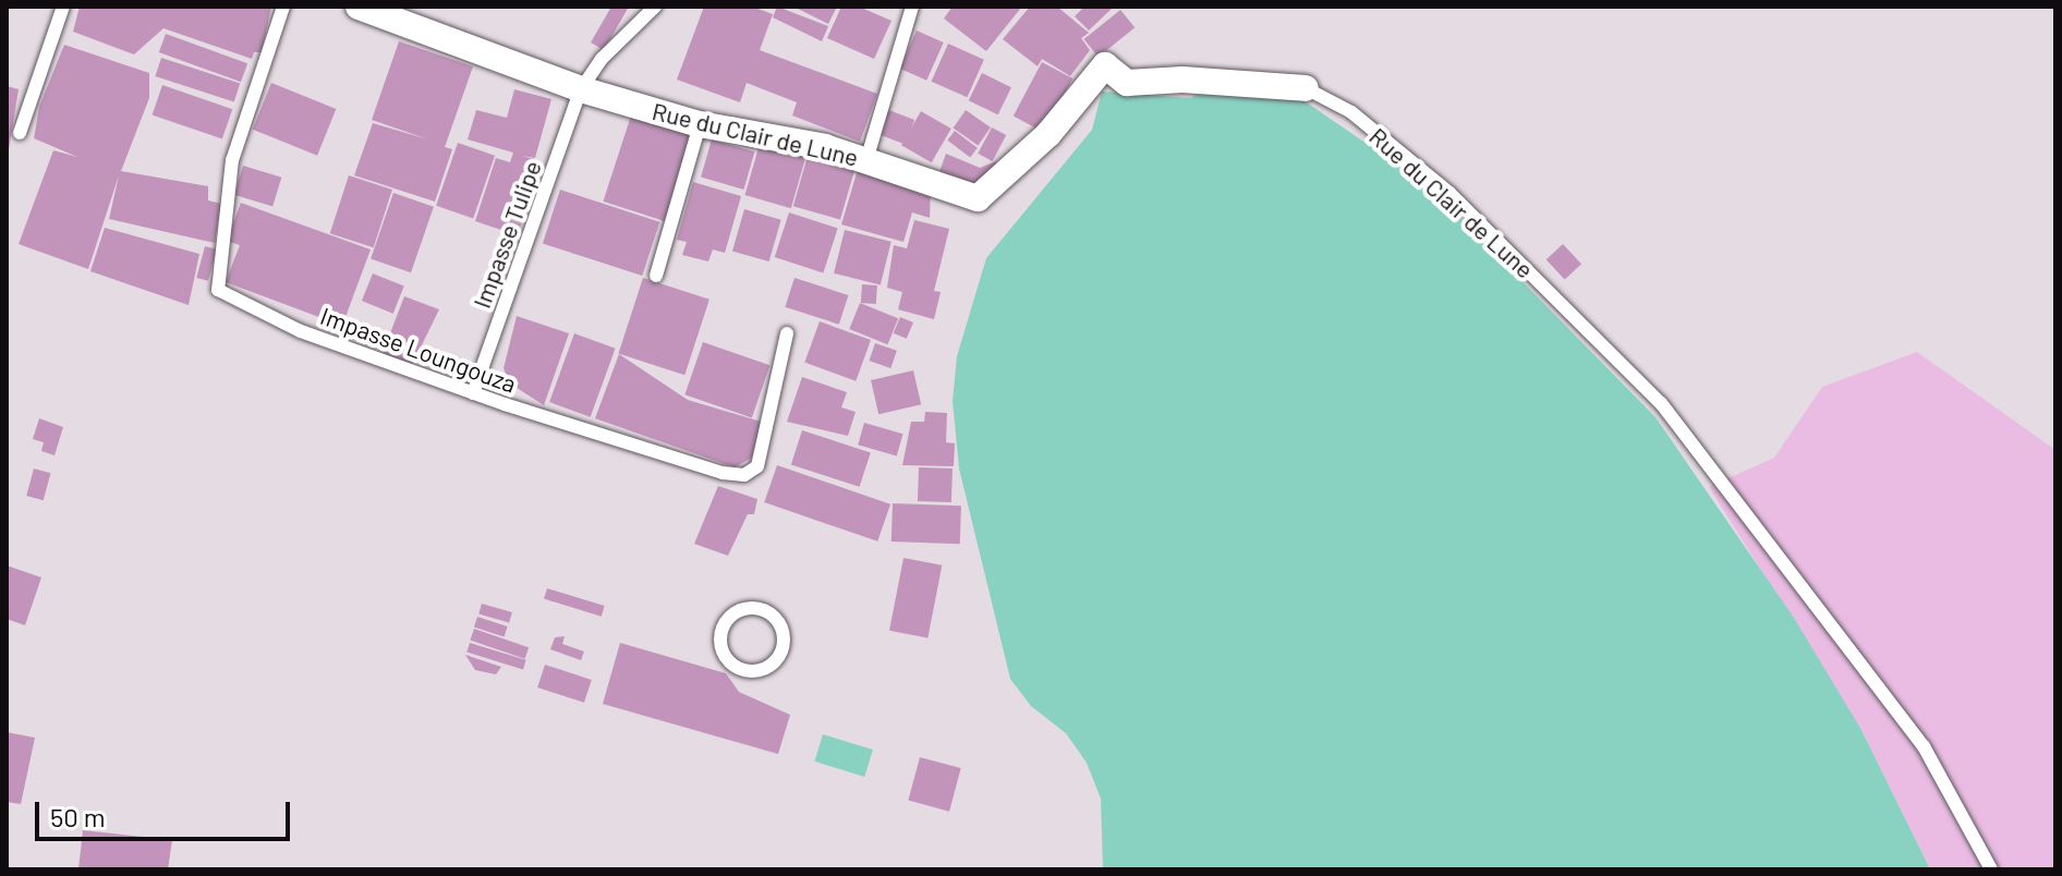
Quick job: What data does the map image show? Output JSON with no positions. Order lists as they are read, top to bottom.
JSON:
{
  "streets": {
    "street": ["Rue du Clair de Lune"],
    "lane": ["Impasse Tulipe", "Impasse Loungouza"]
  },
  "crossings": [
    ["Rue du Clair de Lune", "Impasse Tulipe"],
    ["Impasse Tulipe", "Impasse Loungouza"]
  ],
  "scale_bar": "50 m"
}
